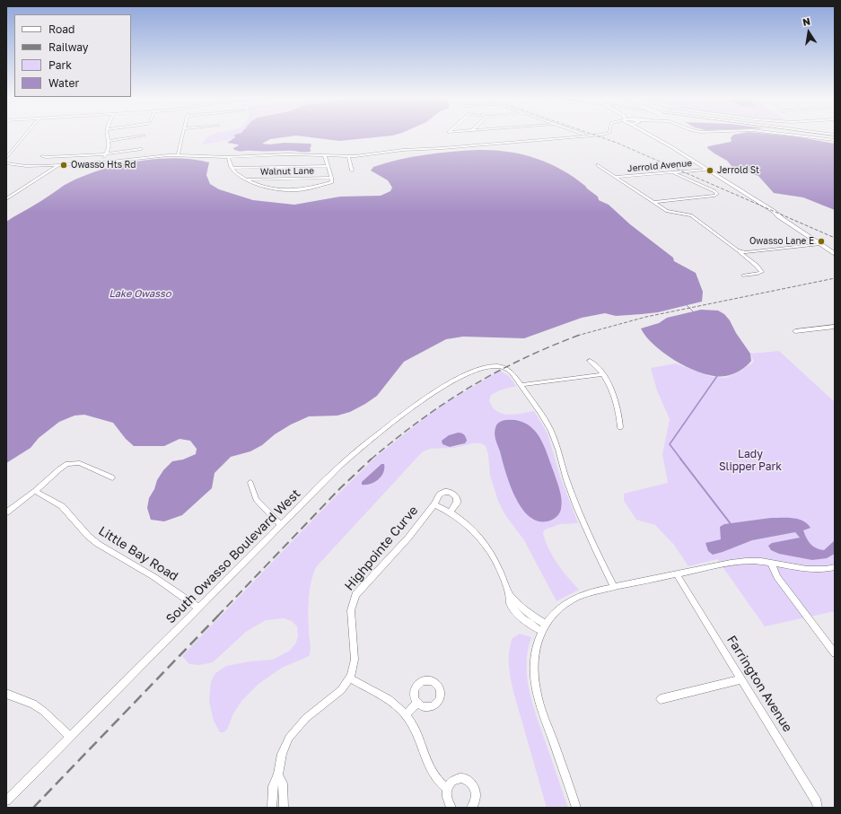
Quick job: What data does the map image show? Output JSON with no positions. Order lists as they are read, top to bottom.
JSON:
{
  "streets": {
    "street": [
      "Jerrold Avenue",
      "Walnut Lane",
      "Highpointe Curve",
      "Little Bay Road",
      "South Owasso Boulevard West",
      "Farrington Avenue"
    ]
  },
  "crossings": [
    ["Little Bay Road", "South Owasso Boulevard West"]
  ],
  "water": ["Lake Owasso"],
  "parks": ["Lady Slipper Park"],
  "places": ["Owasso Hts Rd", "Jerrold St", "Owasso Lane E"],
  "legend": [
    "Road",
    "Railway",
    "Park",
    "Water"
  ],
  "north": "top"
}
